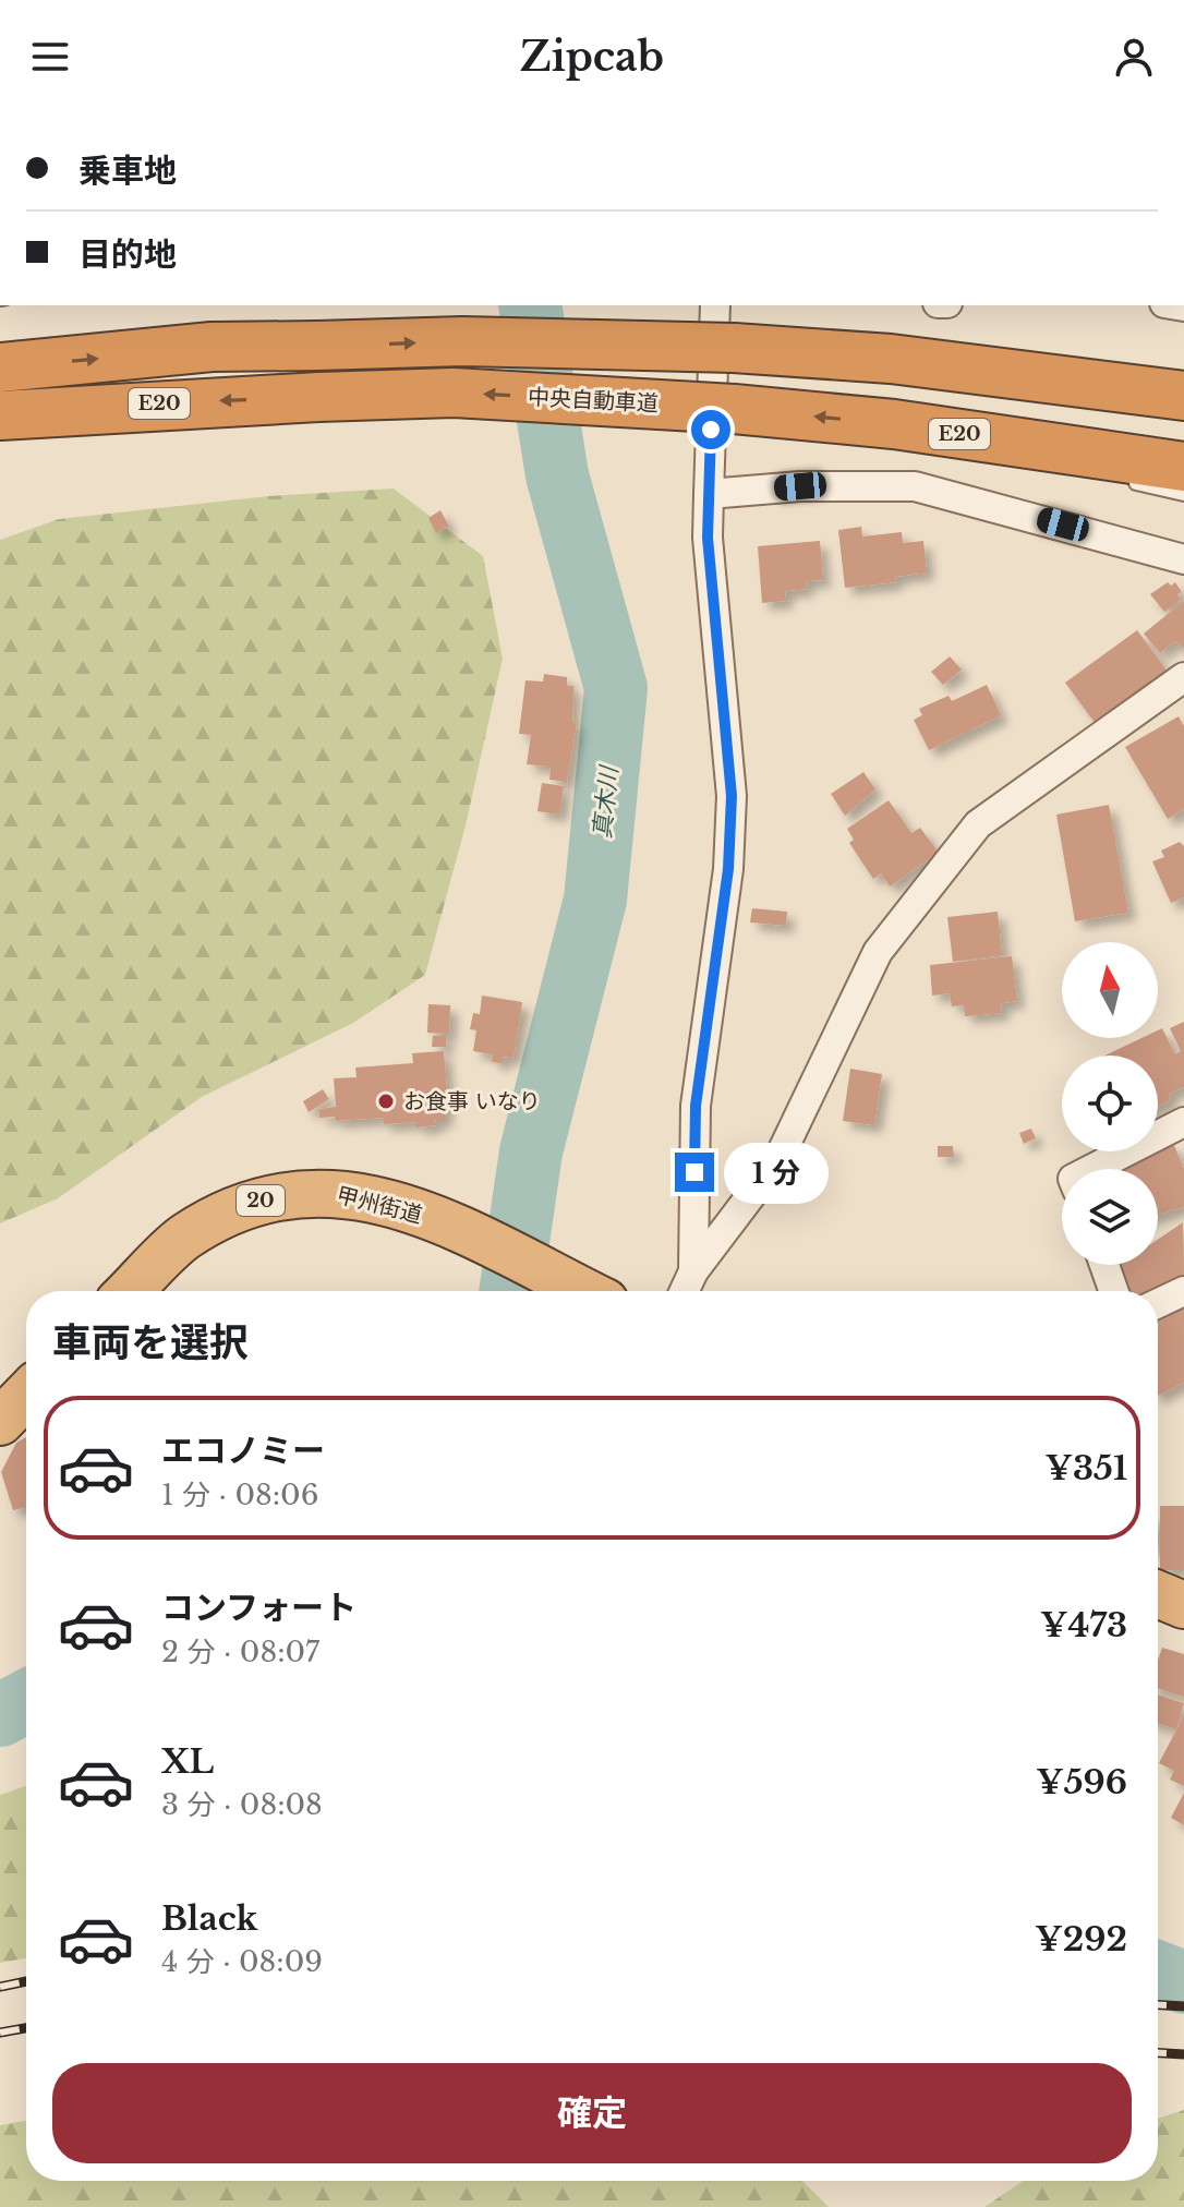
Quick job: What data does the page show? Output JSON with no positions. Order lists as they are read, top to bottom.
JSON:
{
  "streets": {
    "highway": [
      "中央自動車道",
      "E20",
      "20",
      "甲州街道"
    ]
  },
  "water": ["真木川"],
  "places": ["お食事 いなり"],
  "north": "top",
  "page": {
    "header": "Zipcab",
    "banner": ["乗車地", "目的地"],
    "bubble": "1 分",
    "heading": "車両を選択",
    "list": [
      {
        "name": "エコノミー",
        "note": "1 分 · 08:06",
        "value": "¥351"
      },
      {
        "name": "コンフォート",
        "note": "2 分 · 08:07",
        "value": "¥473"
      },
      {
        "name": "XL",
        "note": "3 分 · 08:08",
        "value": "¥596"
      },
      {
        "name": "Black",
        "note": "4 分 · 08:09",
        "value": "¥292"
      }
    ],
    "buttons": "確定"
  }
}
